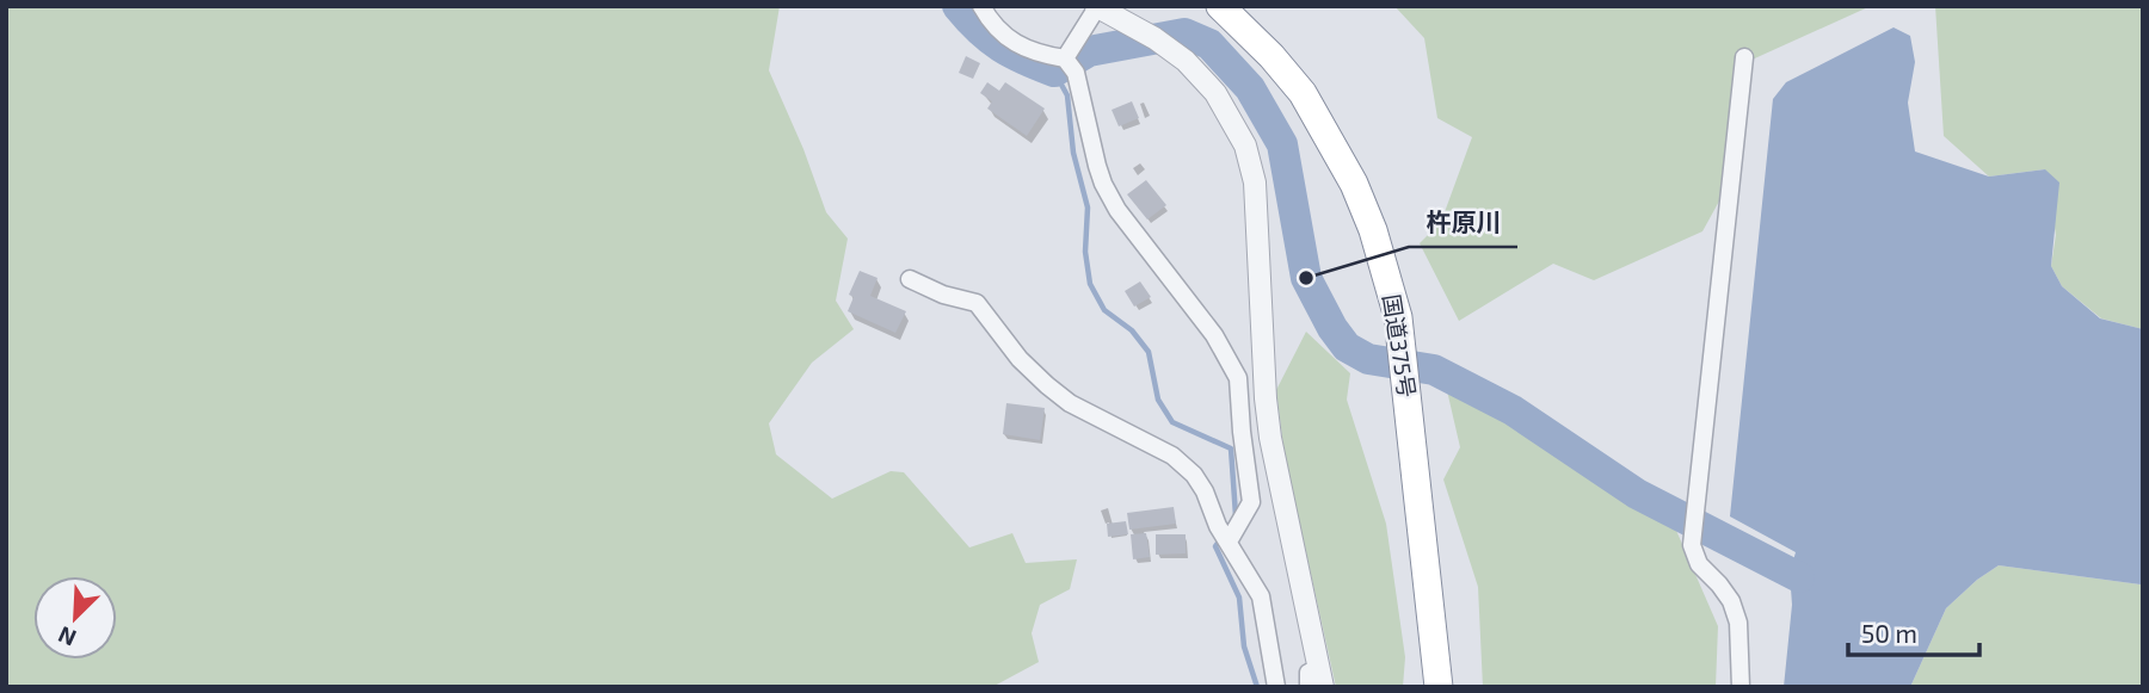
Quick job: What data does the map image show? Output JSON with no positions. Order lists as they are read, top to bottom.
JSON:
{
  "streets": {
    "highway": ["国道375号"]
  },
  "places": ["杵原川"],
  "scale_bar": "50 m",
  "north": "bottom left"
}
